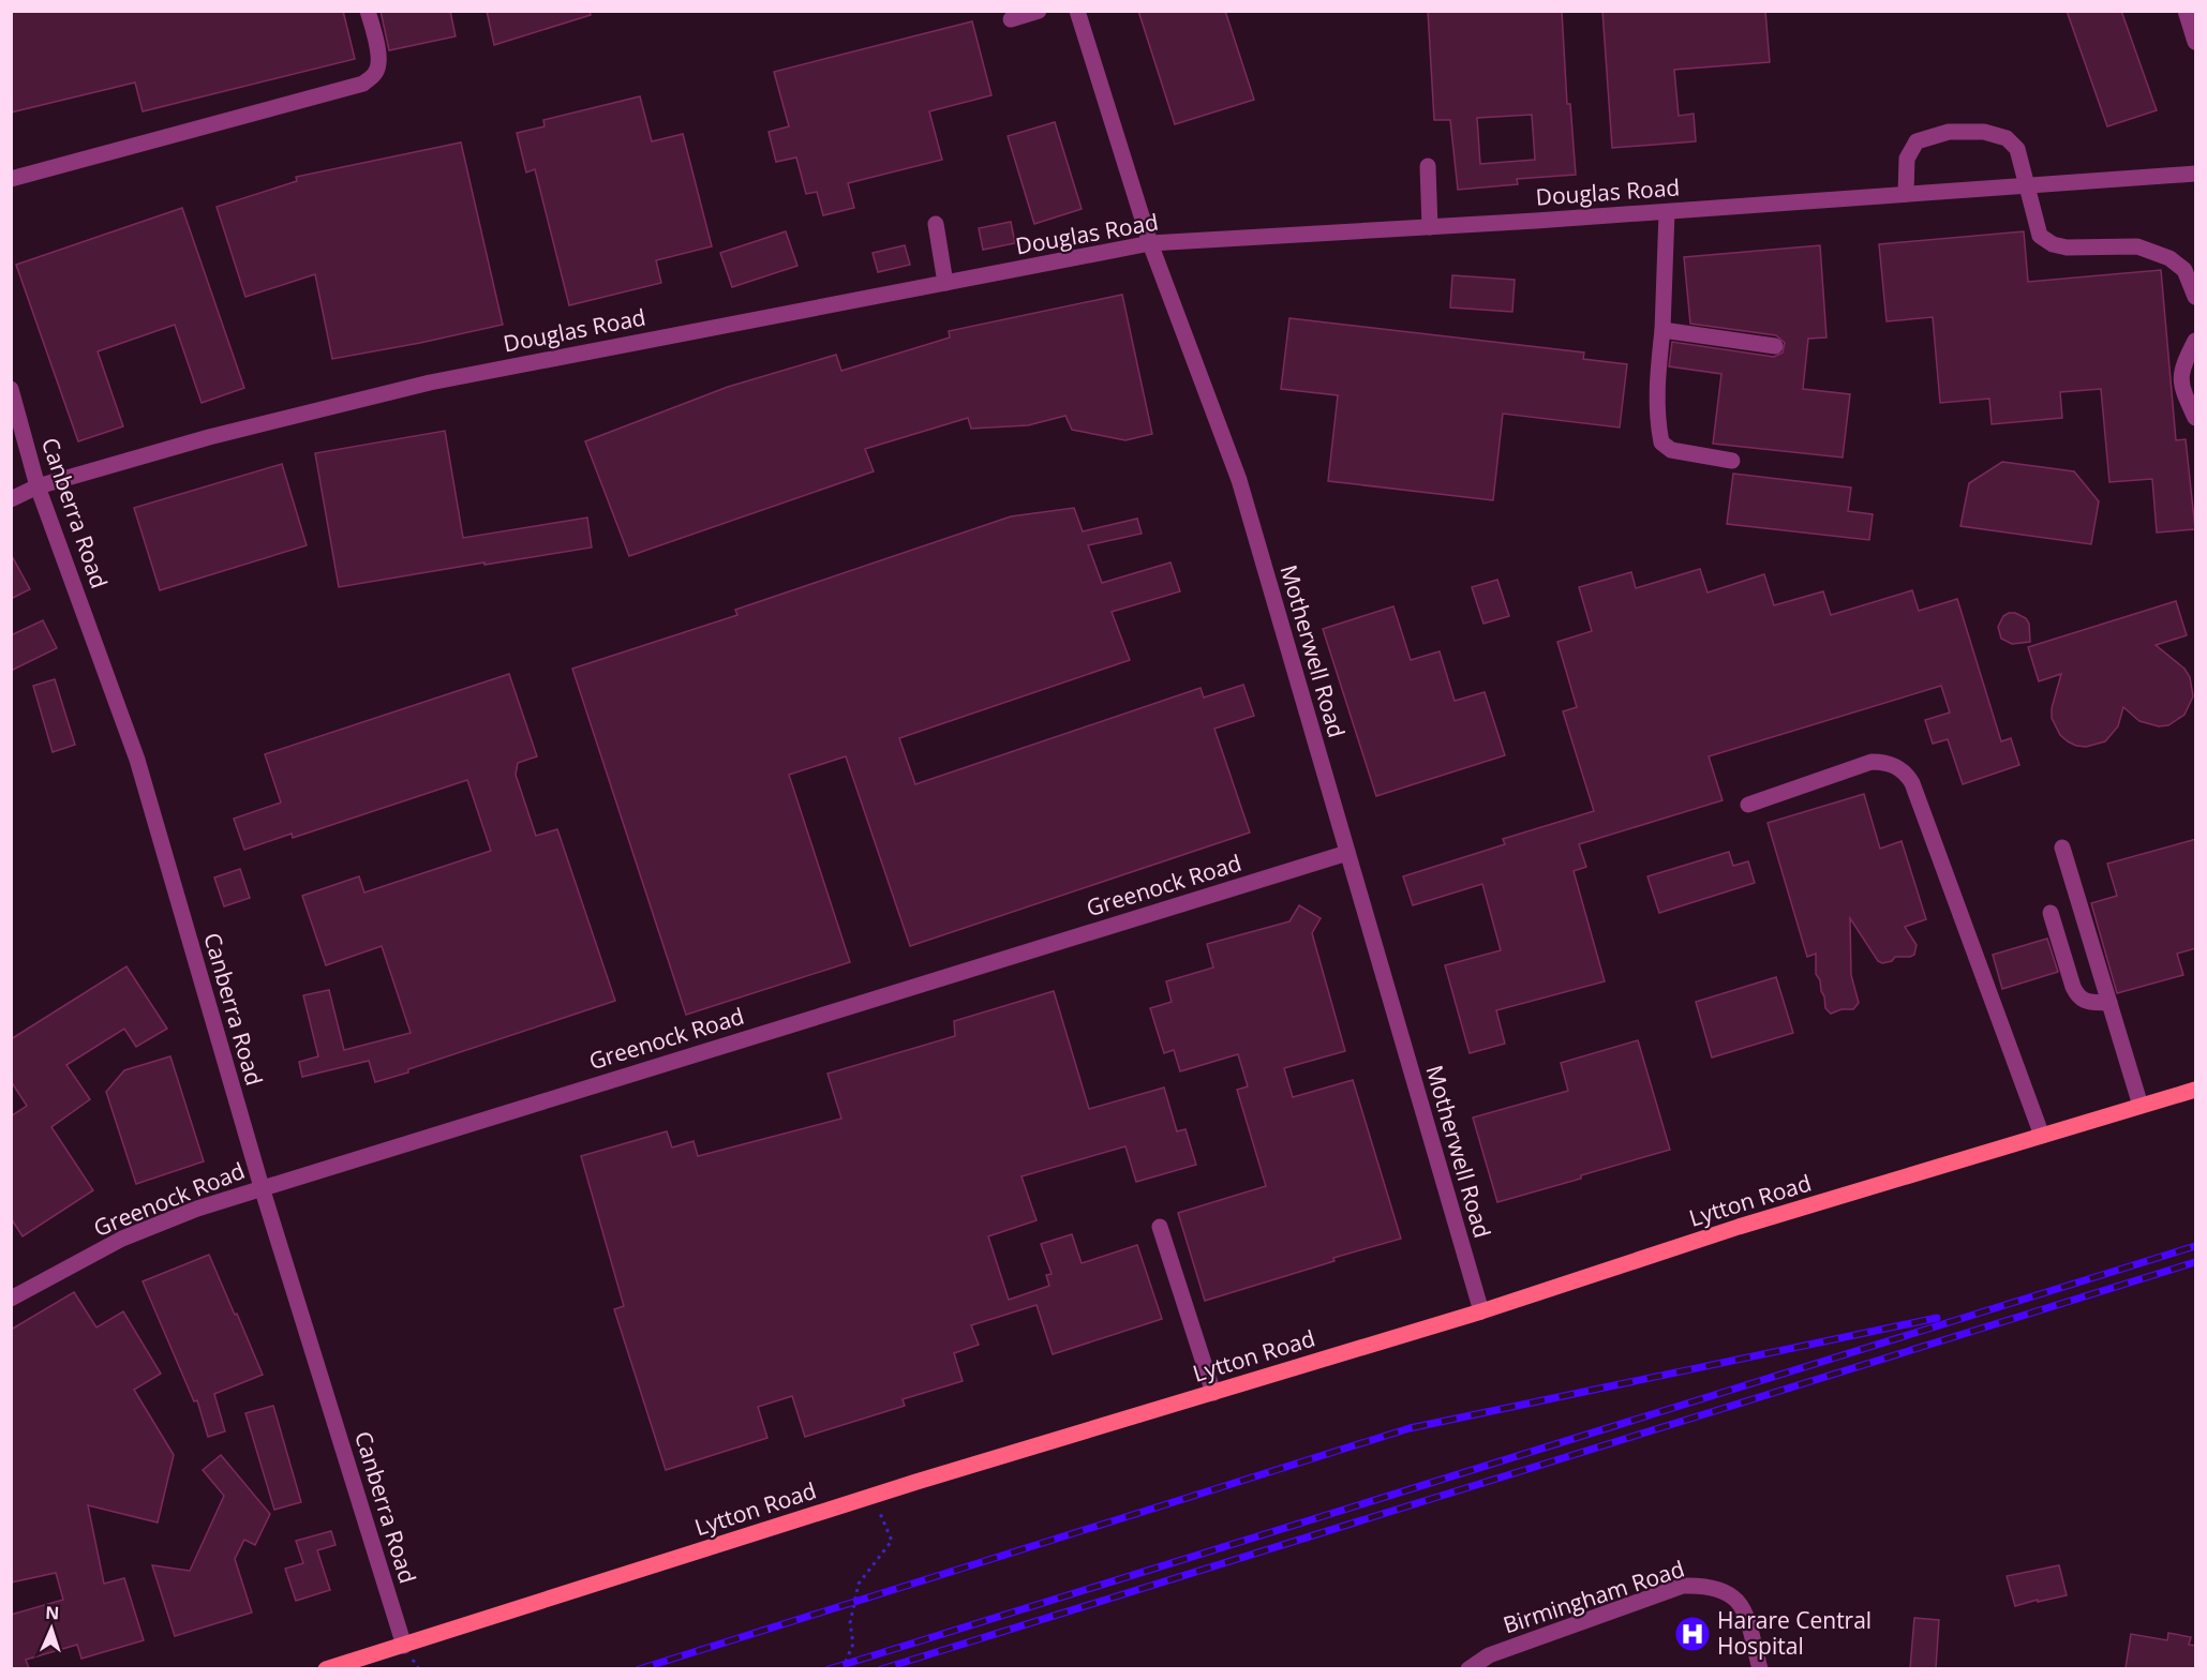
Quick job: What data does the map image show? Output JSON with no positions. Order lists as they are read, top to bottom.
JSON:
{
  "streets": {
    "main road": ["Lytton Road"],
    "street": [
      "Douglas Road",
      "Canberra Road",
      "Motherwell Road",
      "Greenock Road",
      "Birmingham Road"
    ]
  },
  "crossings": [
    ["Douglas Road", "Canberra Road"],
    ["Douglas Road", "Motherwell Road"],
    ["Canberra Road", "Greenock Road"],
    ["Canberra Road", "Lytton Road"],
    ["Motherwell Road", "Greenock Road"],
    ["Motherwell Road", "Lytton Road"]
  ],
  "places": {
    "hospital": ["Harare Central Hospital"]
  },
  "north": "top"
}
